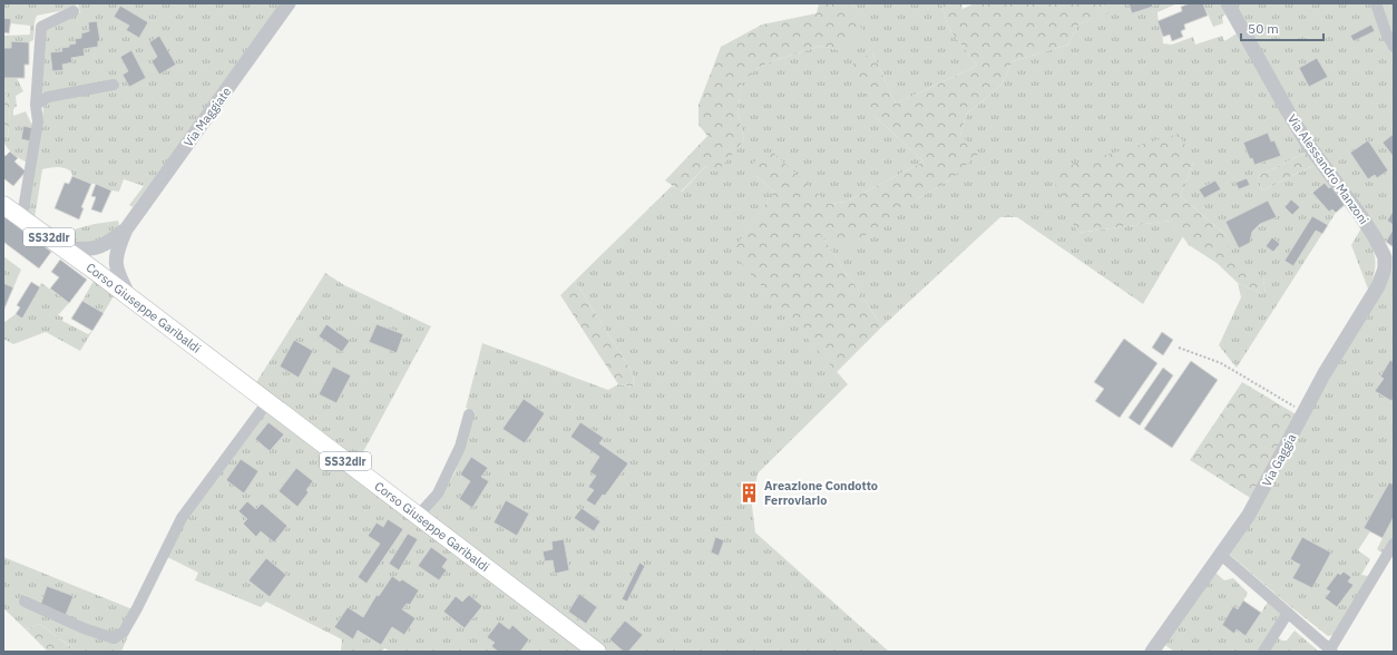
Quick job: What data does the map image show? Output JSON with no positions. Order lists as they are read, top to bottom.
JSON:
{
  "streets": {
    "main road": ["SS32dir", "Corso Giuseppe Garibaldi"],
    "street": ["Via Maggiate", "Via Alessandro Manzoni", "Via Gaggia"]
  },
  "crossings": [
    ["Via Maggiate", "Corso Giuseppe Garibaldi"],
    ["Via Alessandro Manzoni", "Via Gaggia"]
  ],
  "places": {
    "building": ["Areazione Condotto Ferroviario"]
  },
  "scale_bar": "50 m"
}
